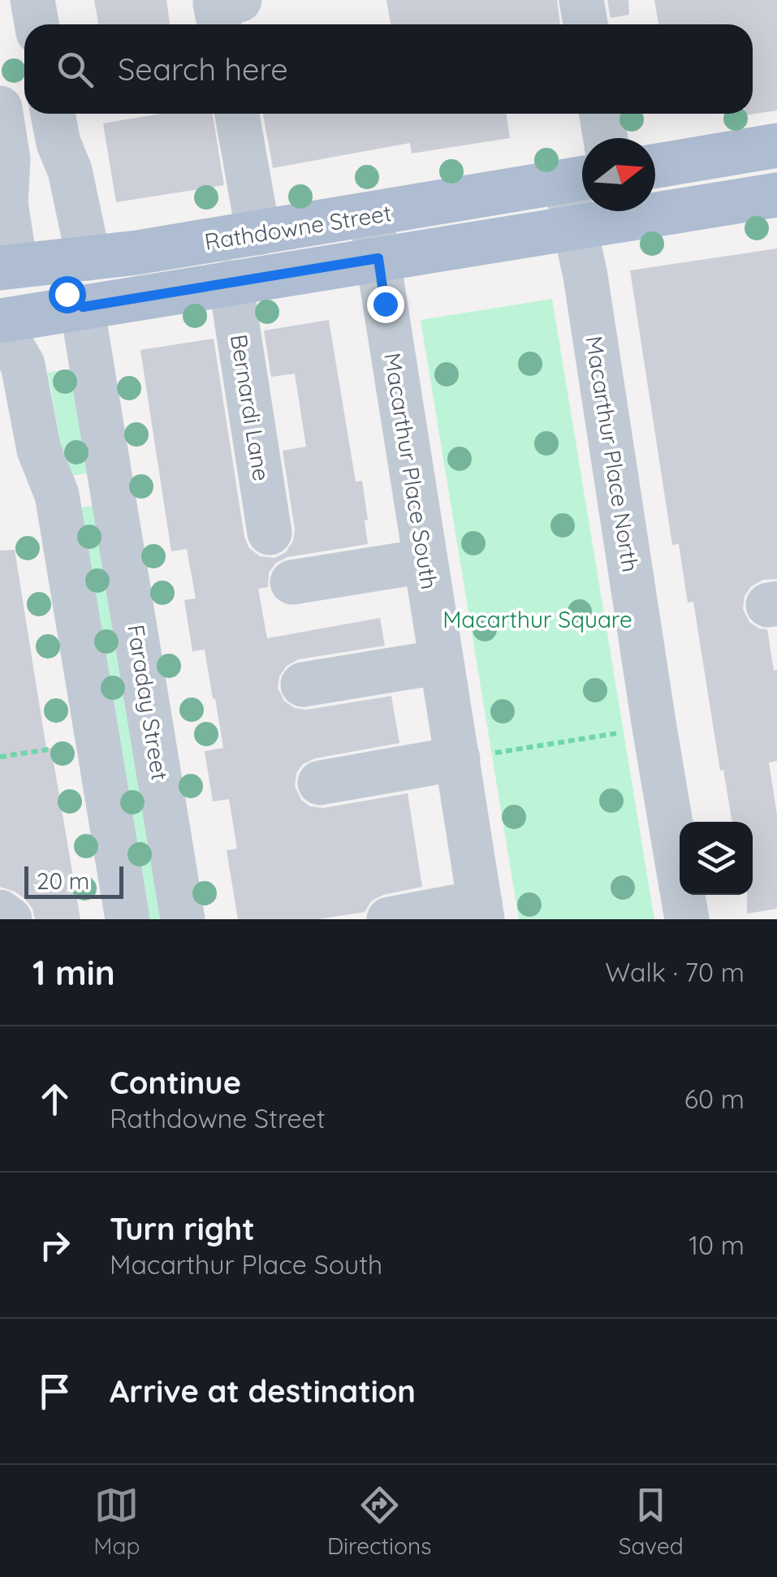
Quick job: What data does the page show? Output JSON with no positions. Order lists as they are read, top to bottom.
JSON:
{
  "streets": {
    "main road": ["Rathdowne Street"],
    "street": [
      "Bernardi Lane",
      "Macarthur Place North",
      "Macarthur Place South",
      "Faraday Street"
    ]
  },
  "crossings": [
    ["Rathdowne Street", "Bernardi Lane"],
    ["Rathdowne Street", "Macarthur Place North"],
    ["Rathdowne Street", "Macarthur Place South"],
    ["Rathdowne Street", "Faraday Street"]
  ],
  "parks": ["Macarthur Square"],
  "scale_bar": "20 m",
  "north": "right",
  "page": {
    "search": "Search here",
    "scale": "20 m",
    "heading": ["1 min", "Walk · 70 m"],
    "list": [
      ["Continue", "Rathdowne Street", "60 m"],
      ["Turn right", "Macarthur Place South", "10 m"],
      "Arrive at destination"
    ],
    "nav": ["Map", "Directions", "Saved"]
  }
}
